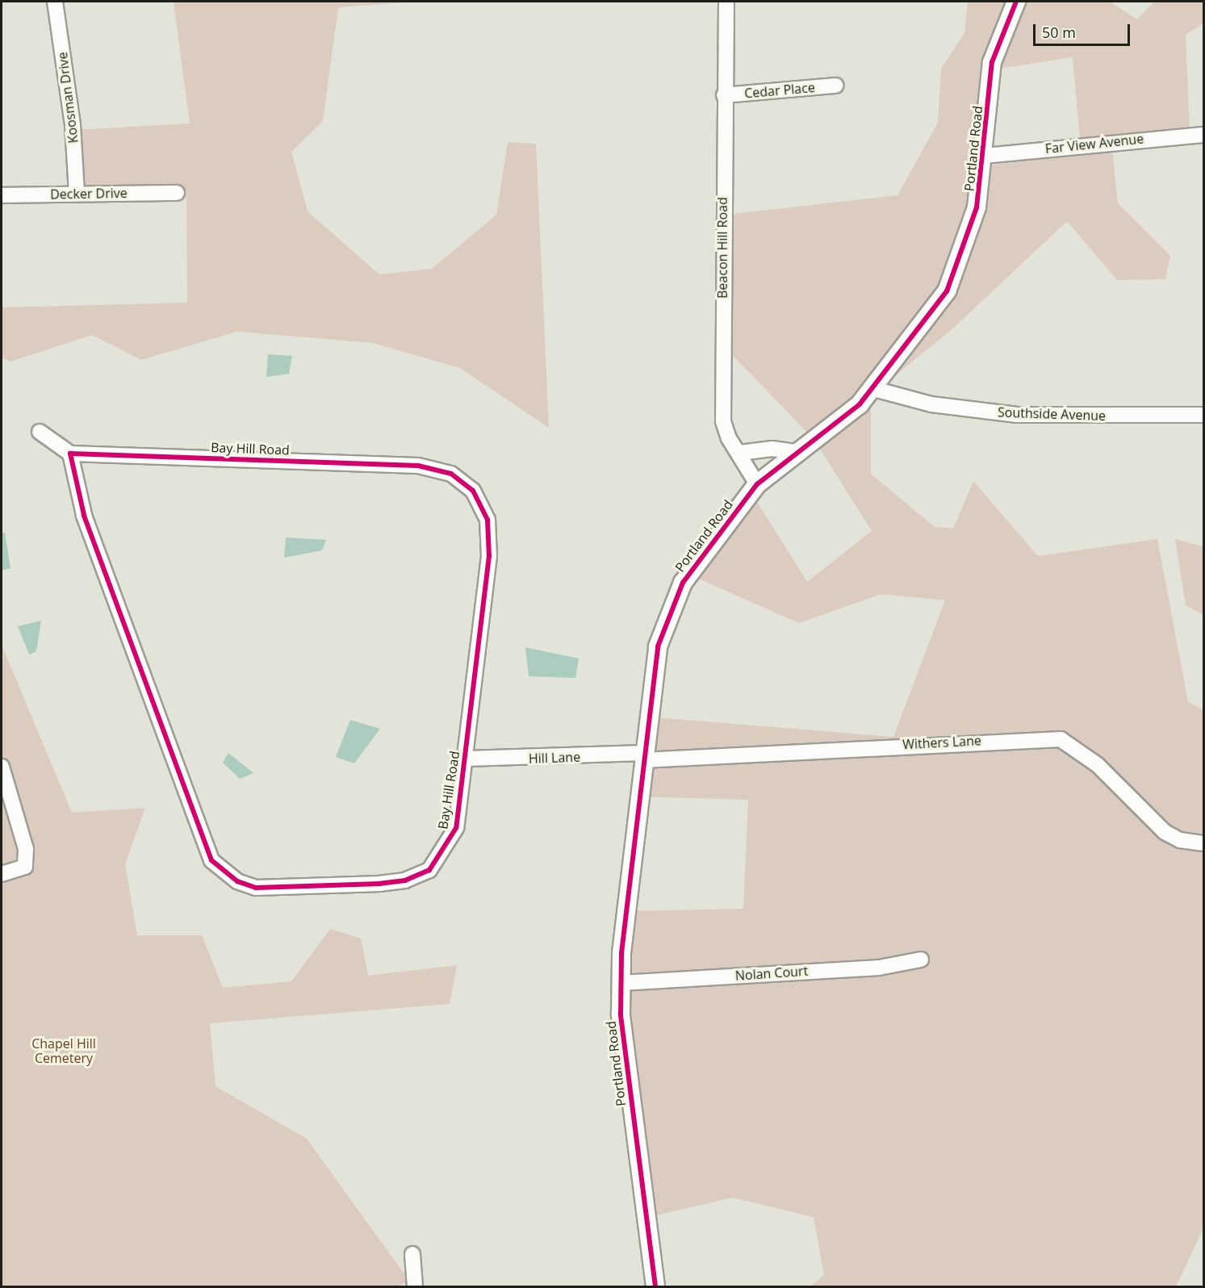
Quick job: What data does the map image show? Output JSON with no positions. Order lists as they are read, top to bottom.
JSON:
{
  "streets": {
    "street": [
      "Cedar Place",
      "Koosman Drive",
      "Far View Avenue",
      "Portland Road",
      "Decker Drive",
      "Beacon Hill Road",
      "Southside Avenue",
      "Bay Hill Road",
      "Withers Lane",
      "Hill Lane",
      "Nolan Court"
    ]
  },
  "crossings": [
    ["Cedar Place", "Beacon Hill Road"],
    ["Koosman Drive", "Decker Drive"],
    ["Far View Avenue", "Portland Road"],
    ["Portland Road", "Beacon Hill Road"],
    ["Portland Road", "Southside Avenue"],
    ["Portland Road", "Withers Lane"],
    ["Portland Road", "Hill Lane"],
    ["Portland Road", "Nolan Court"],
    ["Bay Hill Road", "Hill Lane"],
    ["Withers Lane", "Hill Lane"]
  ],
  "parks": ["Chapel Hill Cemetery"],
  "scale_bar": "50 m"
}
